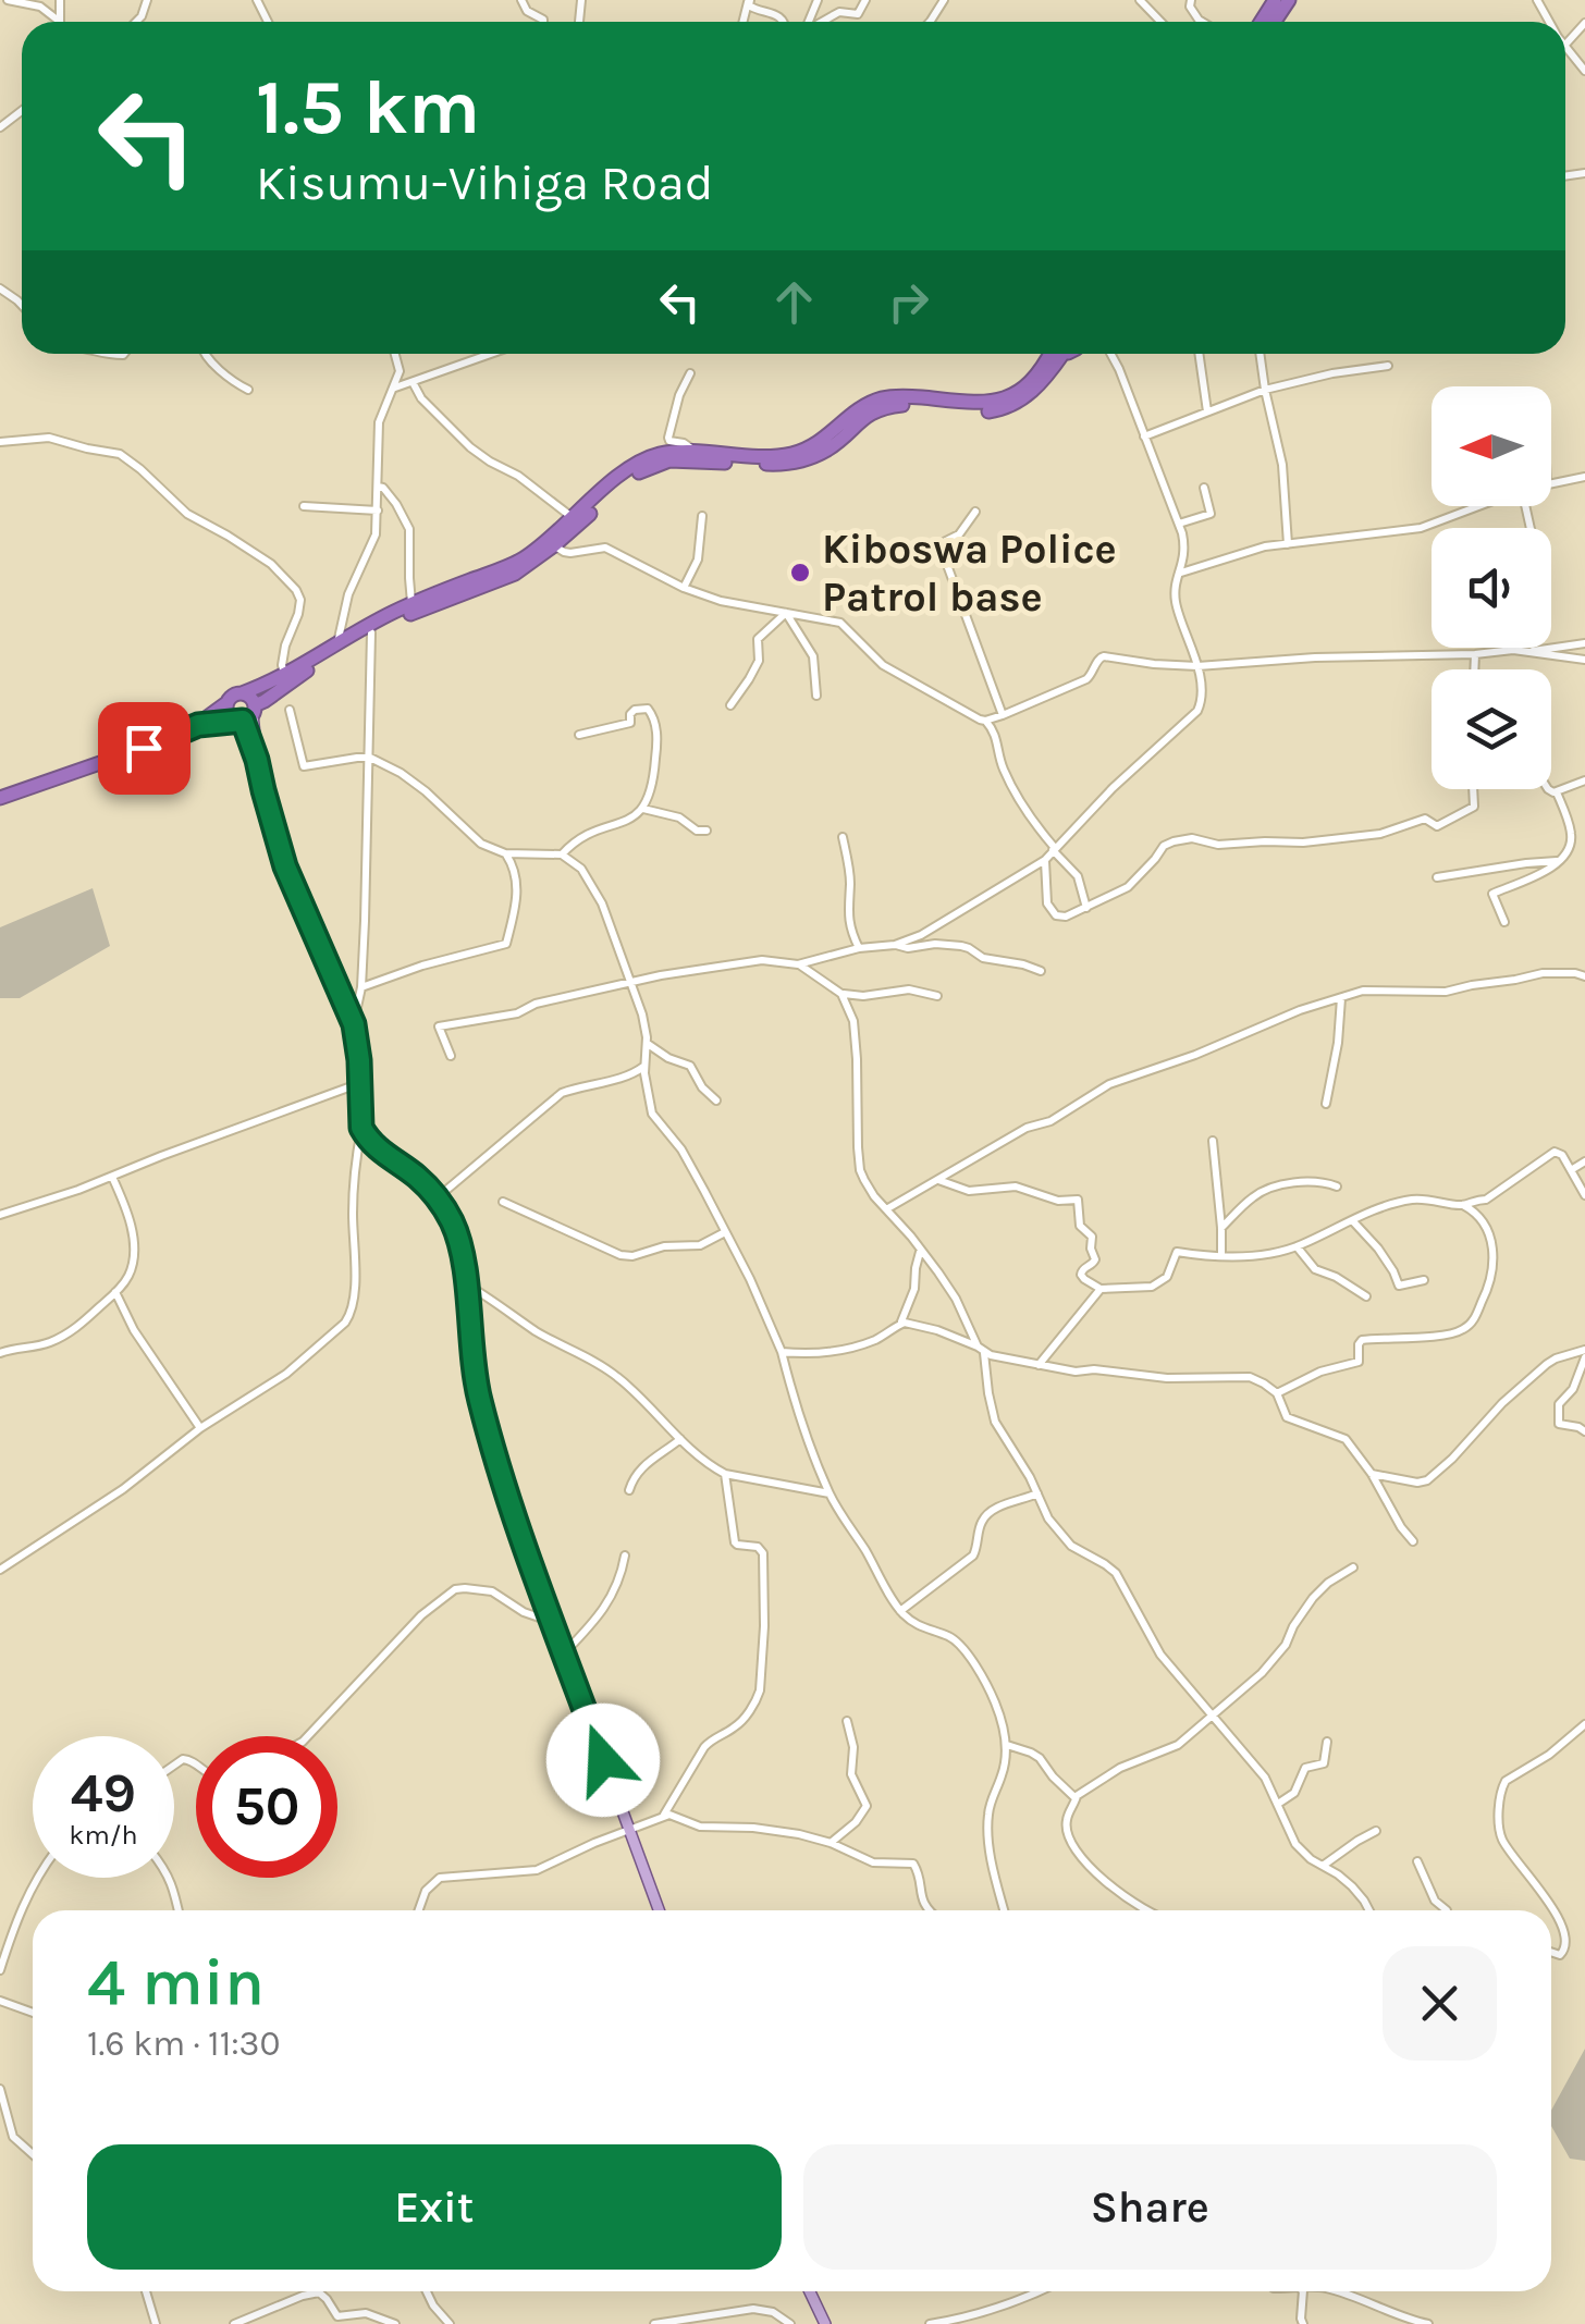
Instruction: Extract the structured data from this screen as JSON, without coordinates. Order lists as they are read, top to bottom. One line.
{"places":["Kiboswa Police Patrol base"],"north":"left","page":{"turn":["1.5 km","Kisumu-Vihiga Road"],"speed":"49 km/h","limit":"50","heading":["4 min","1.6 km · 11:30"],"buttons":["Exit","Share"]}}
